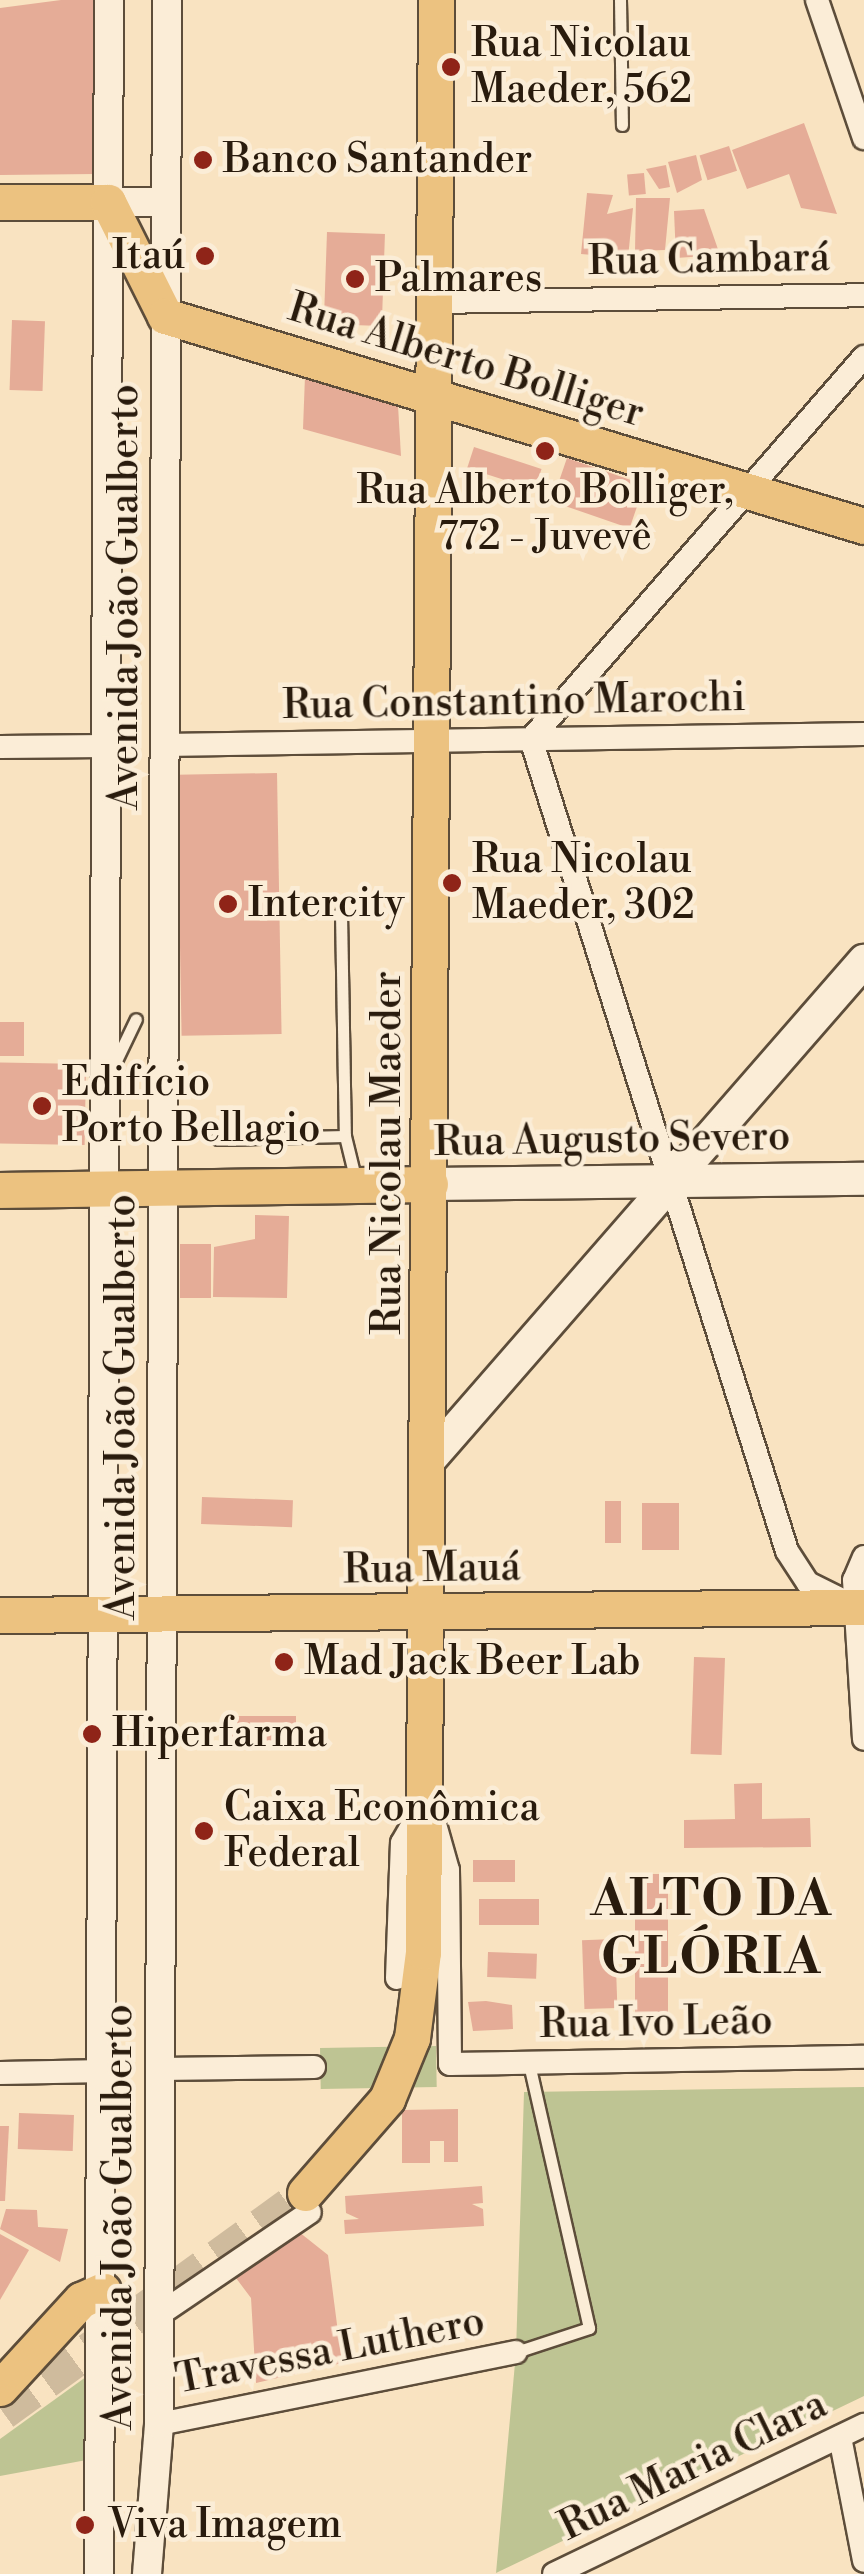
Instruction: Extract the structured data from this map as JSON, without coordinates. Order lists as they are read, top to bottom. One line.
{"streets":{"main road":["Rua Alberto Bolliger","Rua Augusto Severo","Rua Nicolau Maeder","Rua Mauá"],"street":["Rua Cambará","Avenida João Gualberto","Rua Constantino Marochi","Rua Ivo Leão","Travessa Luthero","Rua Maria Clara"]},"crossings":[["Rua Cambará","Rua Nicolau Maeder"],["Rua Alberto Bolliger","Avenida João Gualberto"],["Rua Alberto Bolliger","Rua Nicolau Maeder"],["Avenida João Gualberto","Rua Constantino Marochi"],["Avenida João Gualberto","Rua Augusto Severo"],["Avenida João Gualberto","Rua Mauá"],["Avenida João Gualberto","Travessa Luthero"],["Rua Constantino Marochi","Rua Nicolau Maeder"],["Rua Augusto Severo","Rua Nicolau Maeder"],["Rua Nicolau Maeder","Rua Mauá"],["Rua Nicolau Maeder","Rua Ivo Leão"]],"districts":["ALTO DA GLÓRIA"],"places":["Rua Nicolau Maeder, 562","Banco Santander","Itaú","Palmares","Rua Alberto Bolliger, 772 - Juvevê","Rua Nicolau Maeder, 302","Intercity","Edifício Porto Bellagio","Mad Jack Beer Lab","Hiperfarma","Caixa Econômica Federal","Viva Imagem"]}
